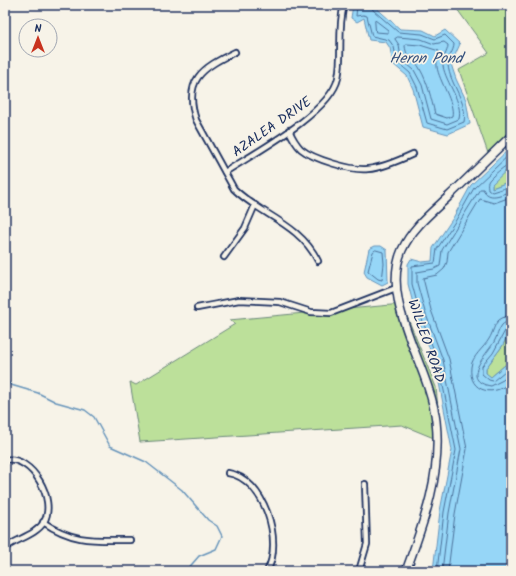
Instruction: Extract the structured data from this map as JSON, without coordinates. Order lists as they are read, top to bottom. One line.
{"streets":{"street":["AZALEA DRIVE","WILLEO ROAD"]},"water":["Heron Pond"],"north":"top"}
